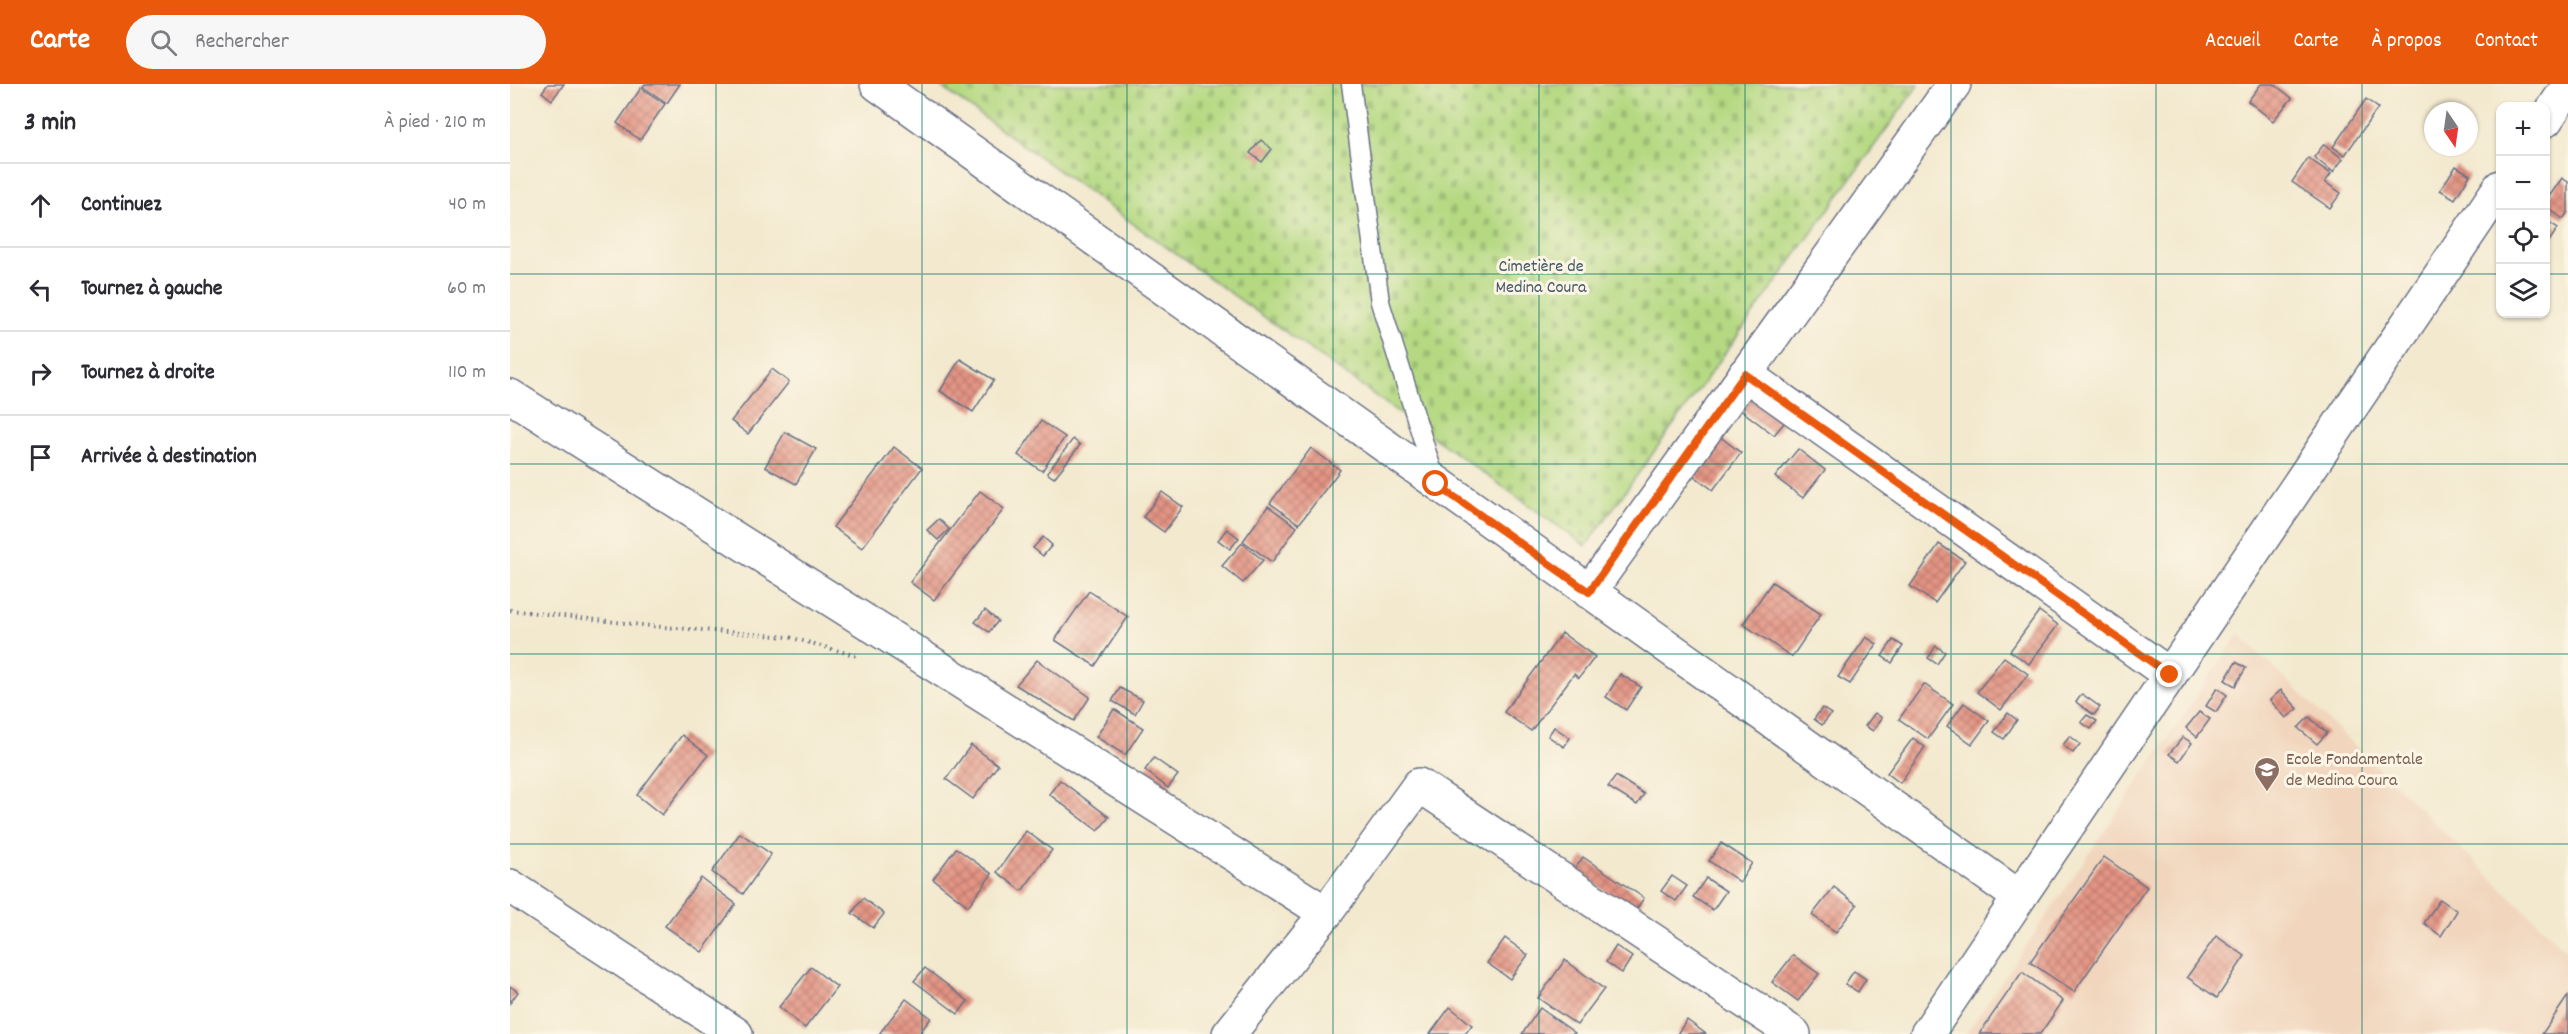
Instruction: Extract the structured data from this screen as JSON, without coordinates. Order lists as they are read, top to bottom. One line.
{"parks":["Cimetière de Medina Coura"],"places":{"school or university":["Ecole Fondamentale de Medina Coura"]},"north":"bottom","page":{"header":"Carte","search":"Rechercher","nav":["Accueil","Carte","À propos","Contact"],"heading":["3 min","À pied · 210 m"],"map_buttons":["+","−"],"list":[["Continuez","40 m"],["Tournez à gauche","60 m"],["Tournez à droite","110 m"],"Arrivée à destination"]}}
